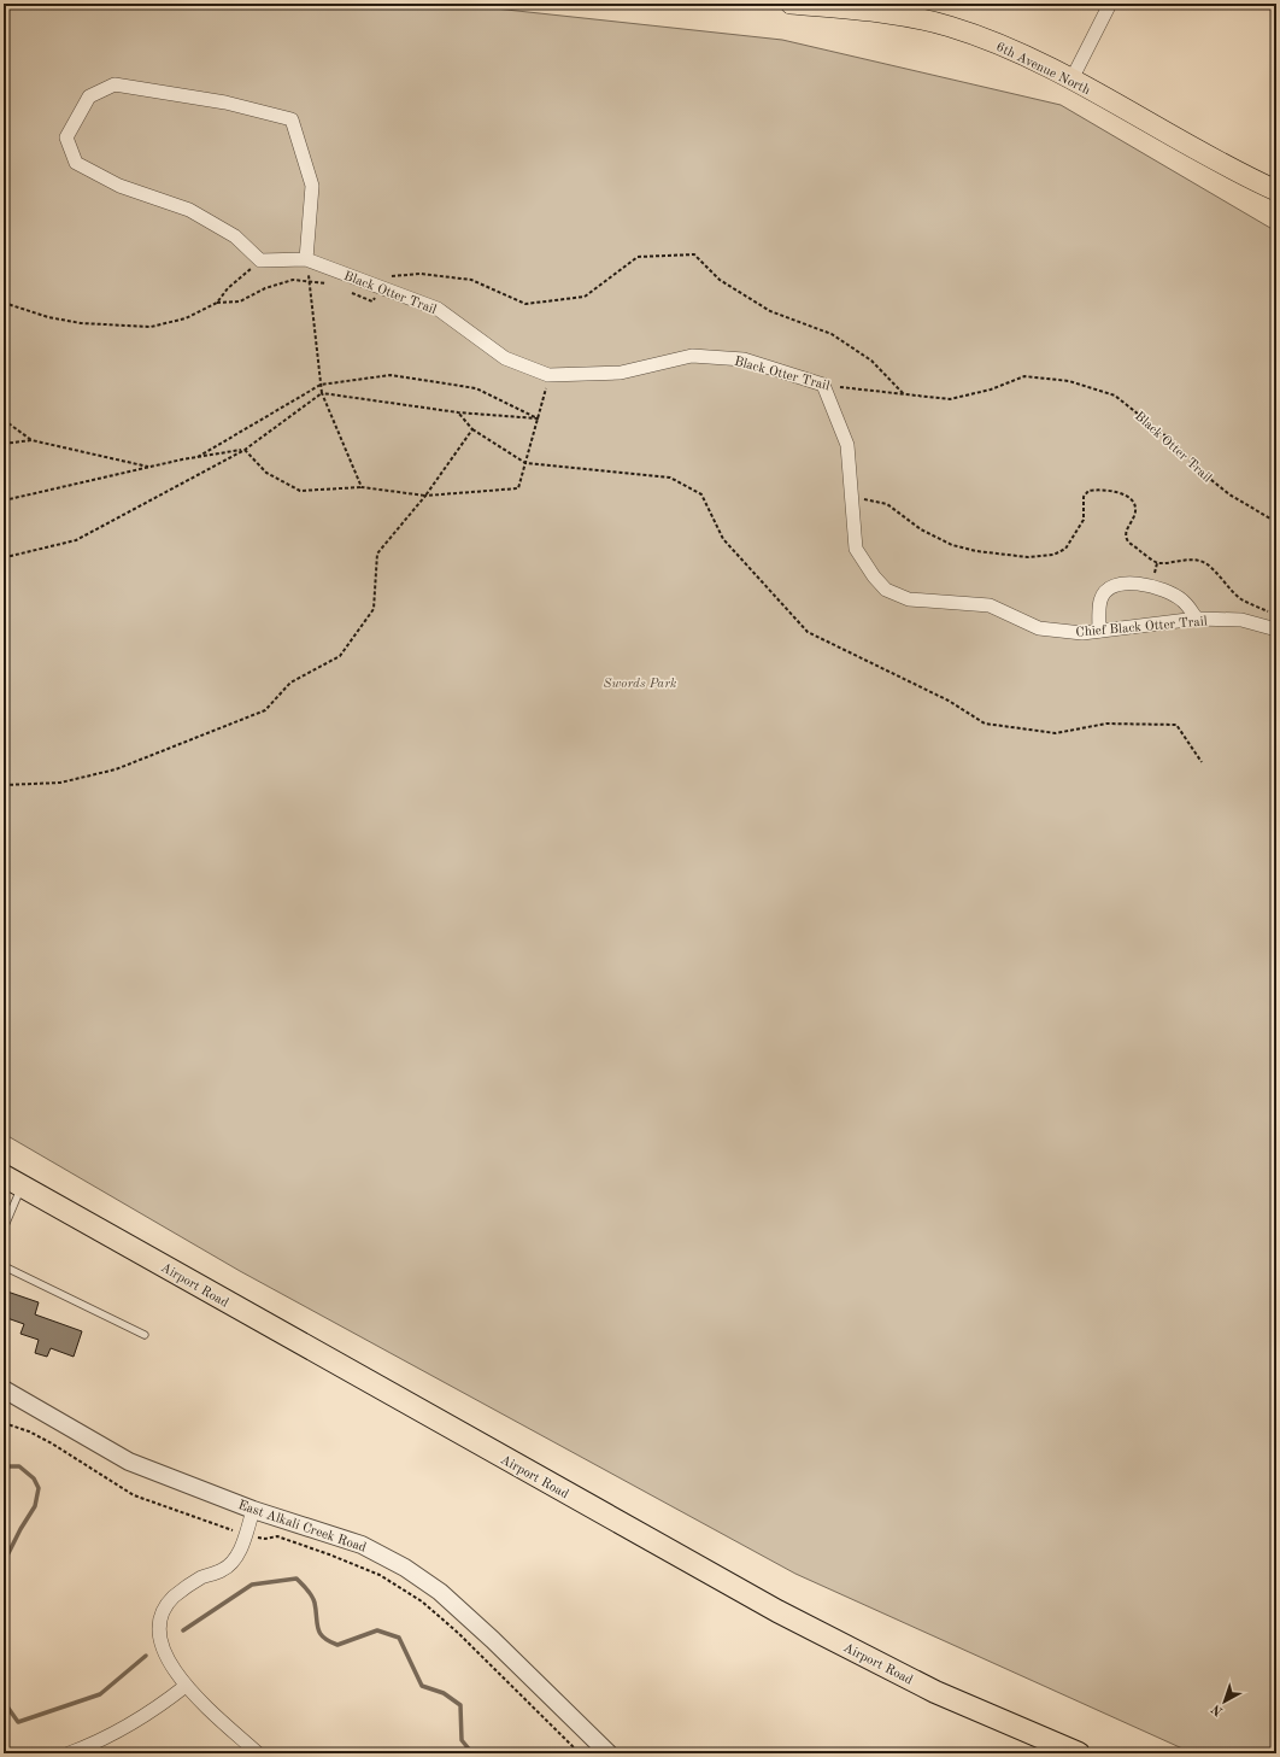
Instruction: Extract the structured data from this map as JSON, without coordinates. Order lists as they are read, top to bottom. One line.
{"streets":{"highway":["Airport Road"],"main road":["6th Avenue North"],"street":["Black Otter Trail","Chief Black Otter Trail","East Alkali Creek Road"]},"crossings":[["Black Otter Trail","Chief Black Otter Trail"]],"parks":["Swords Park"],"north":"bottom left"}
